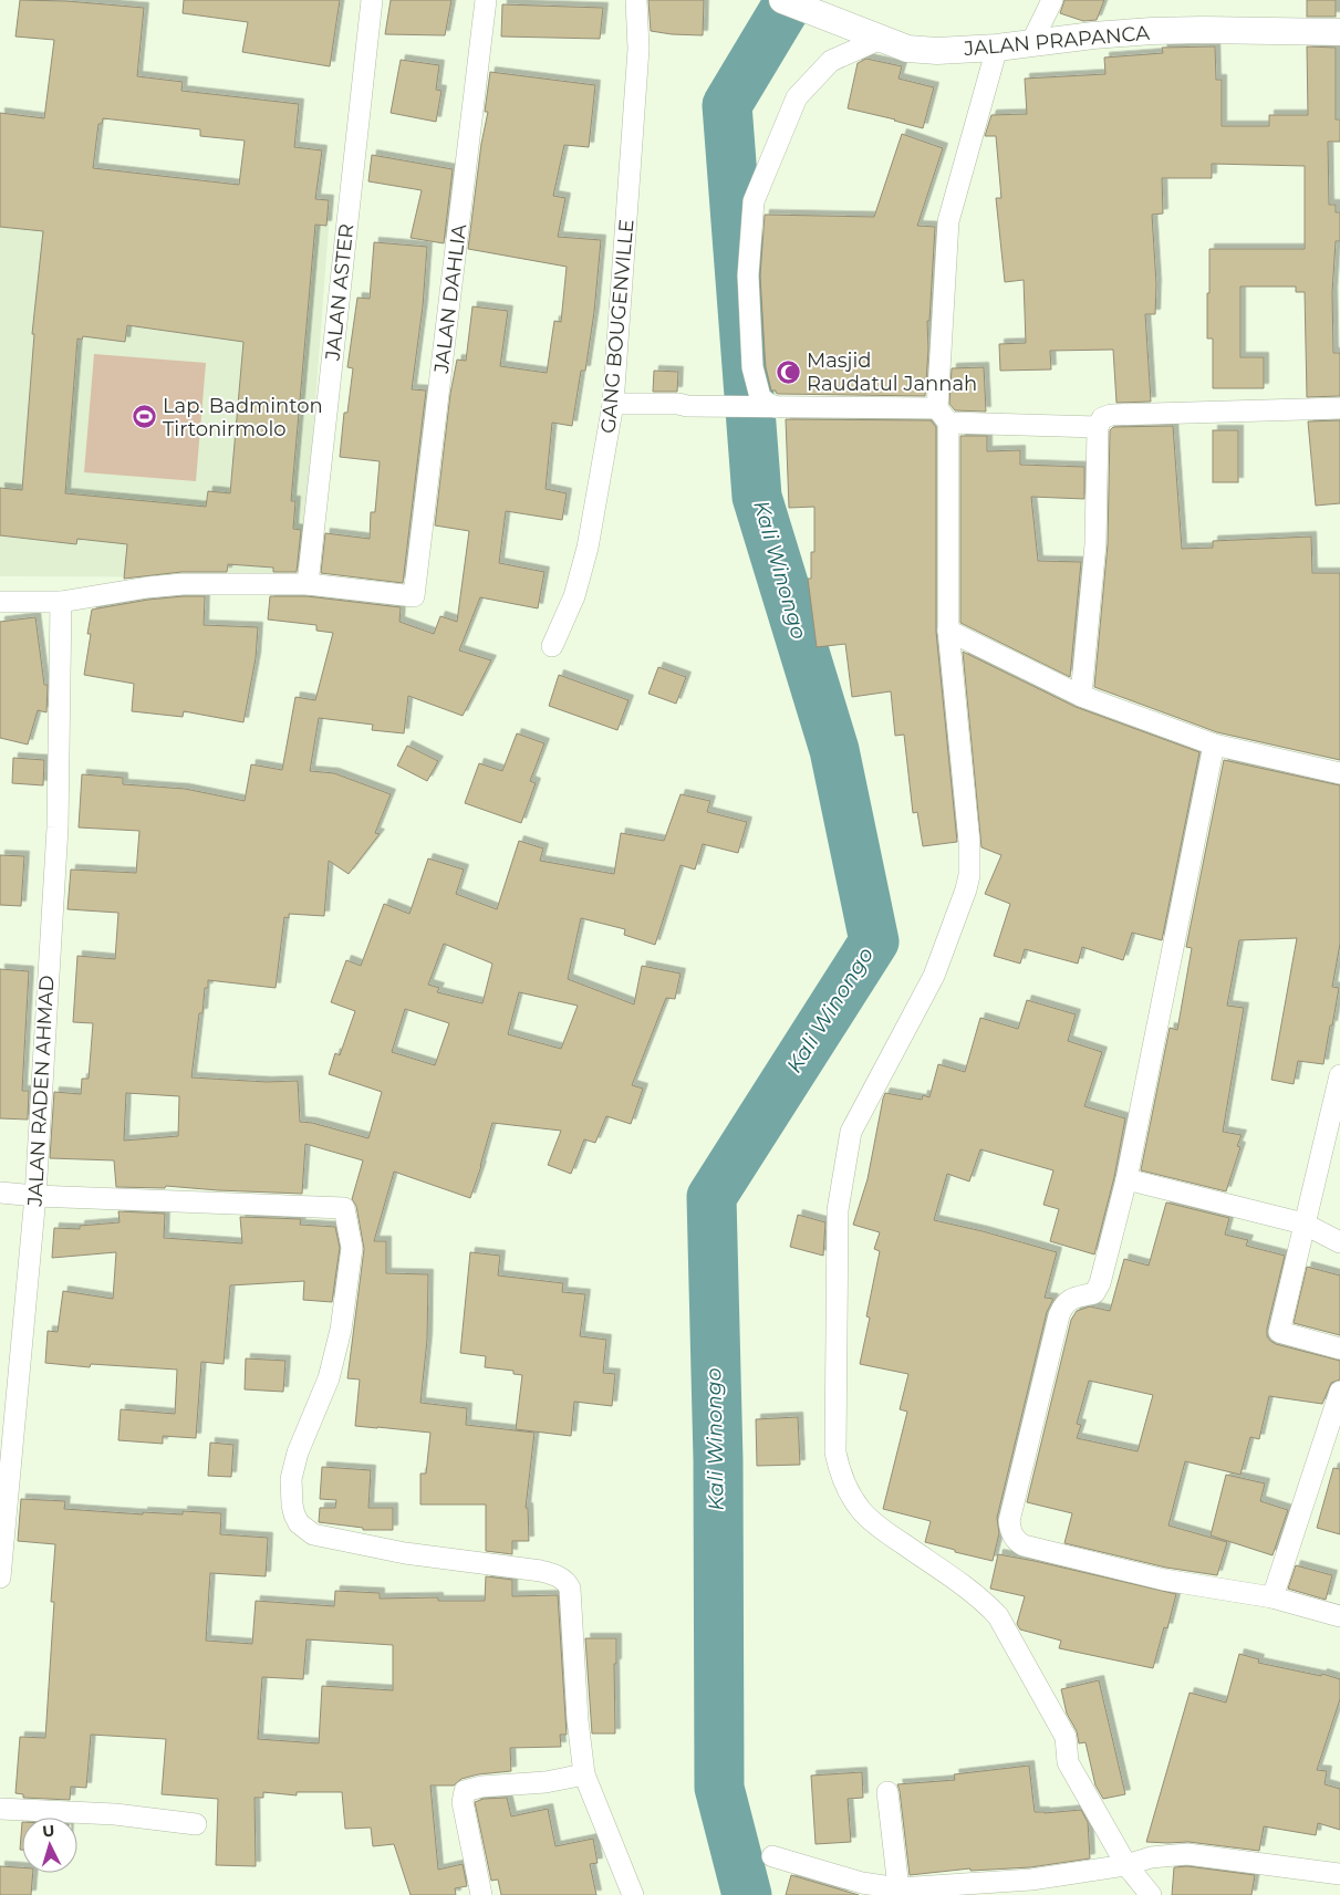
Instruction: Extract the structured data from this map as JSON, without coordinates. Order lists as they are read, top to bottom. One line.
{"streets":{"street":["JALAN PRAPANCA","JALAN ASTER","JALAN DAHLIA","GANG BOUGENVILLE","JALAN RADEN AHMAD"]},"crossings":[["JALAN ASTER","JALAN DAHLIA"]],"water":["Kali Winongo"],"places":{"mosque":["Masjid Raudatul Jannah"],"sports":["Lap. Badminton Tirtonirmolo"]},"north":"top"}
